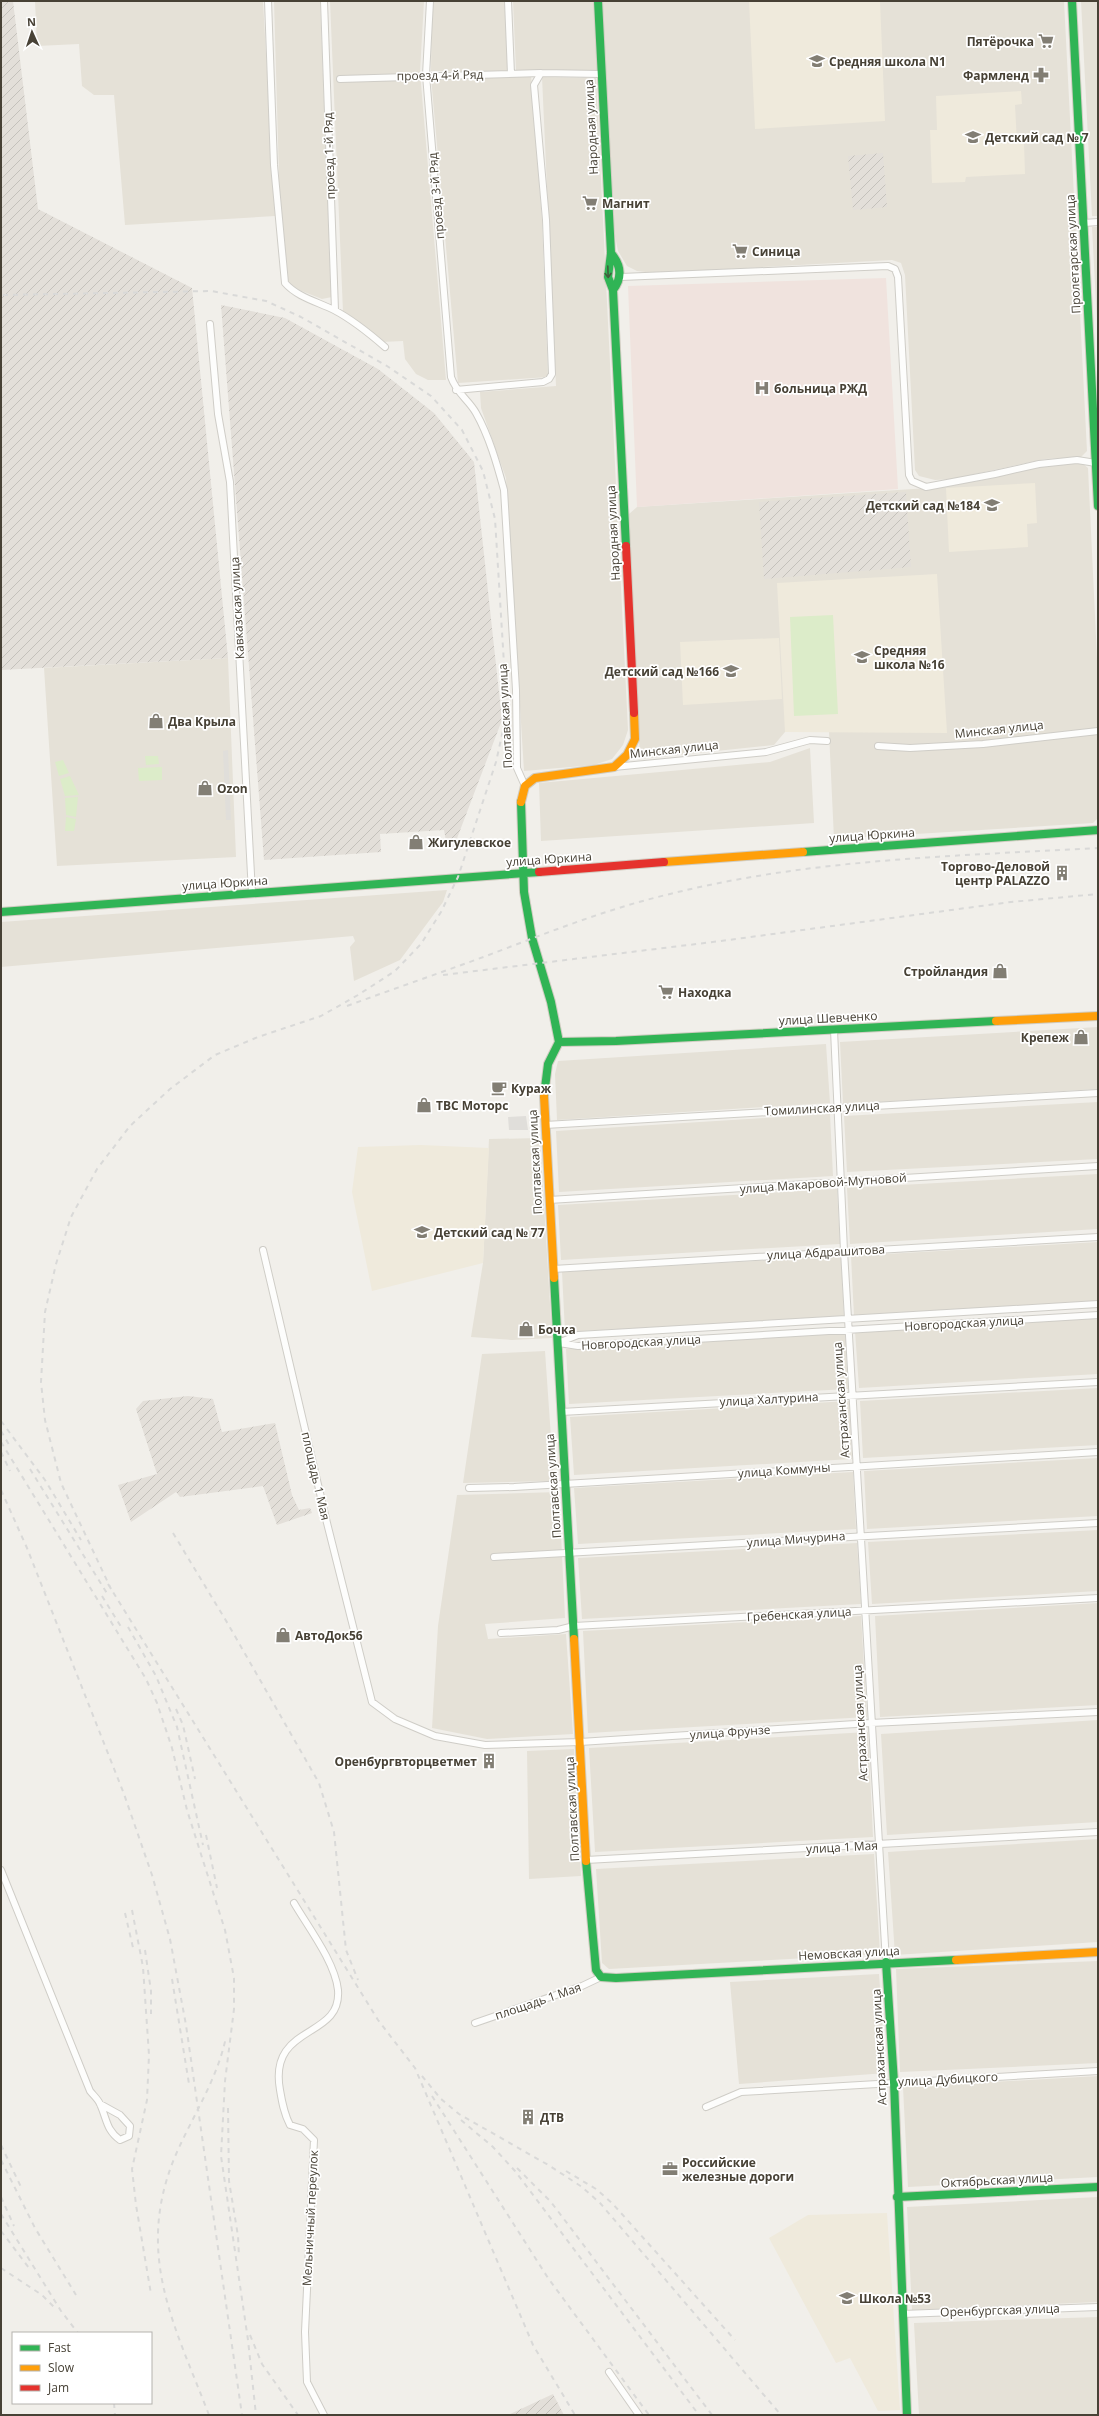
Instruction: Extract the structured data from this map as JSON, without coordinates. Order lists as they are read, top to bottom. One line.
{"streets":{"street":["проезд 4-й Ряд","Народная улица","проезд 1-й Ряд","проезд 3-й Ряд","Пролетарская улица","Кавказская улица","Полтавская улица","Минская улица","улица Юркина","улица Шевченко","Томилинская улица","улица Макаровой-Мутновой","улица Абдрашитова","Новгородская улица","улица Халтурина","Астраханская улица","улица Коммуны","площадь 1 Мая","улица Мичурина","Гребенская улица","улица Фрунзе","улица 1 Мая","Немовская улица","улица Дубицкого","Октябрьская улица","Мельничный переулок","Оренбургская улица"]},"crossings":[["проезд 4-й Ряд","Народная улица"],["проезд 4-й Ряд","проезд 3-й Ряд"],["Народная улица","Минская улица"],["проезд 3-й Ряд","Полтавская улица"],["Кавказская улица","улица Юркина"],["Полтавская улица","Минская улица"],["Полтавская улица","улица Шевченко"],["Полтавская улица","Томилинская улица"],["Полтавская улица","улица Макаровой-Мутновой"],["Полтавская улица","улица Абдрашитова"],["Полтавская улица","Новгородская улица"],["Полтавская улица","улица Халтурина"],["Полтавская улица","улица Коммуны"],["Полтавская улица","площадь 1 Мая"],["Полтавская улица","улица Мичурина"],["Полтавская улица","Гребенская улица"],["Полтавская улица","улица Фрунзе"],["Полтавская улица","улица 1 Мая"],["Полтавская улица","Немовская улица"],["улица Шевченко","Астраханская улица"],["Томилинская улица","Астраханская улица"],["улица Макаровой-Мутновой","Астраханская улица"],["улица Абдрашитова","Астраханская улица"],["Новгородская улица","Астраханская улица"],["улица Халтурина","Астраханская улица"],["Астраханская улица","улица Коммуны"],["Астраханская улица","улица Мичурина"],["Астраханская улица","Гребенская улица"],["Астраханская улица","улица Фрунзе"],["Астраханская улица","улица 1 Мая"],["Астраханская улица","Немовская улица"],["Астраханская улица","улица Дубицкого"],["Астраханская улица","Октябрьская улица"],["Астраханская улица","Оренбургская улица"],["площадь 1 Мая","улица Фрунзе"],["площадь 1 Мая","Немовская улица"]],"places":{"supermarket":["Пятёрочка","Магнит","Синица","Находка"],"school or university":["Средняя школа N1","Детский сад № 7","Детский сад №184","Средняя школа №16","Детский сад №166","Детский сад № 77","Школа №53"],"pharmacy":["Фармленд"],"hospital":["больница РЖД"],"shop":["Два Крыла","Ozon","Жигулевское","Стройландия","Крепеж","ТВС Моторс","Бочка","АвтоДок56"],"building":["Торгово-Деловой центр PALAZZO","Оренбургвторцветмет","ДТВ"],"cafe":["Кураж"],"office":["Российские железные дороги"]},"legend":["Fast","Slow","Jam"],"north":"top"}
